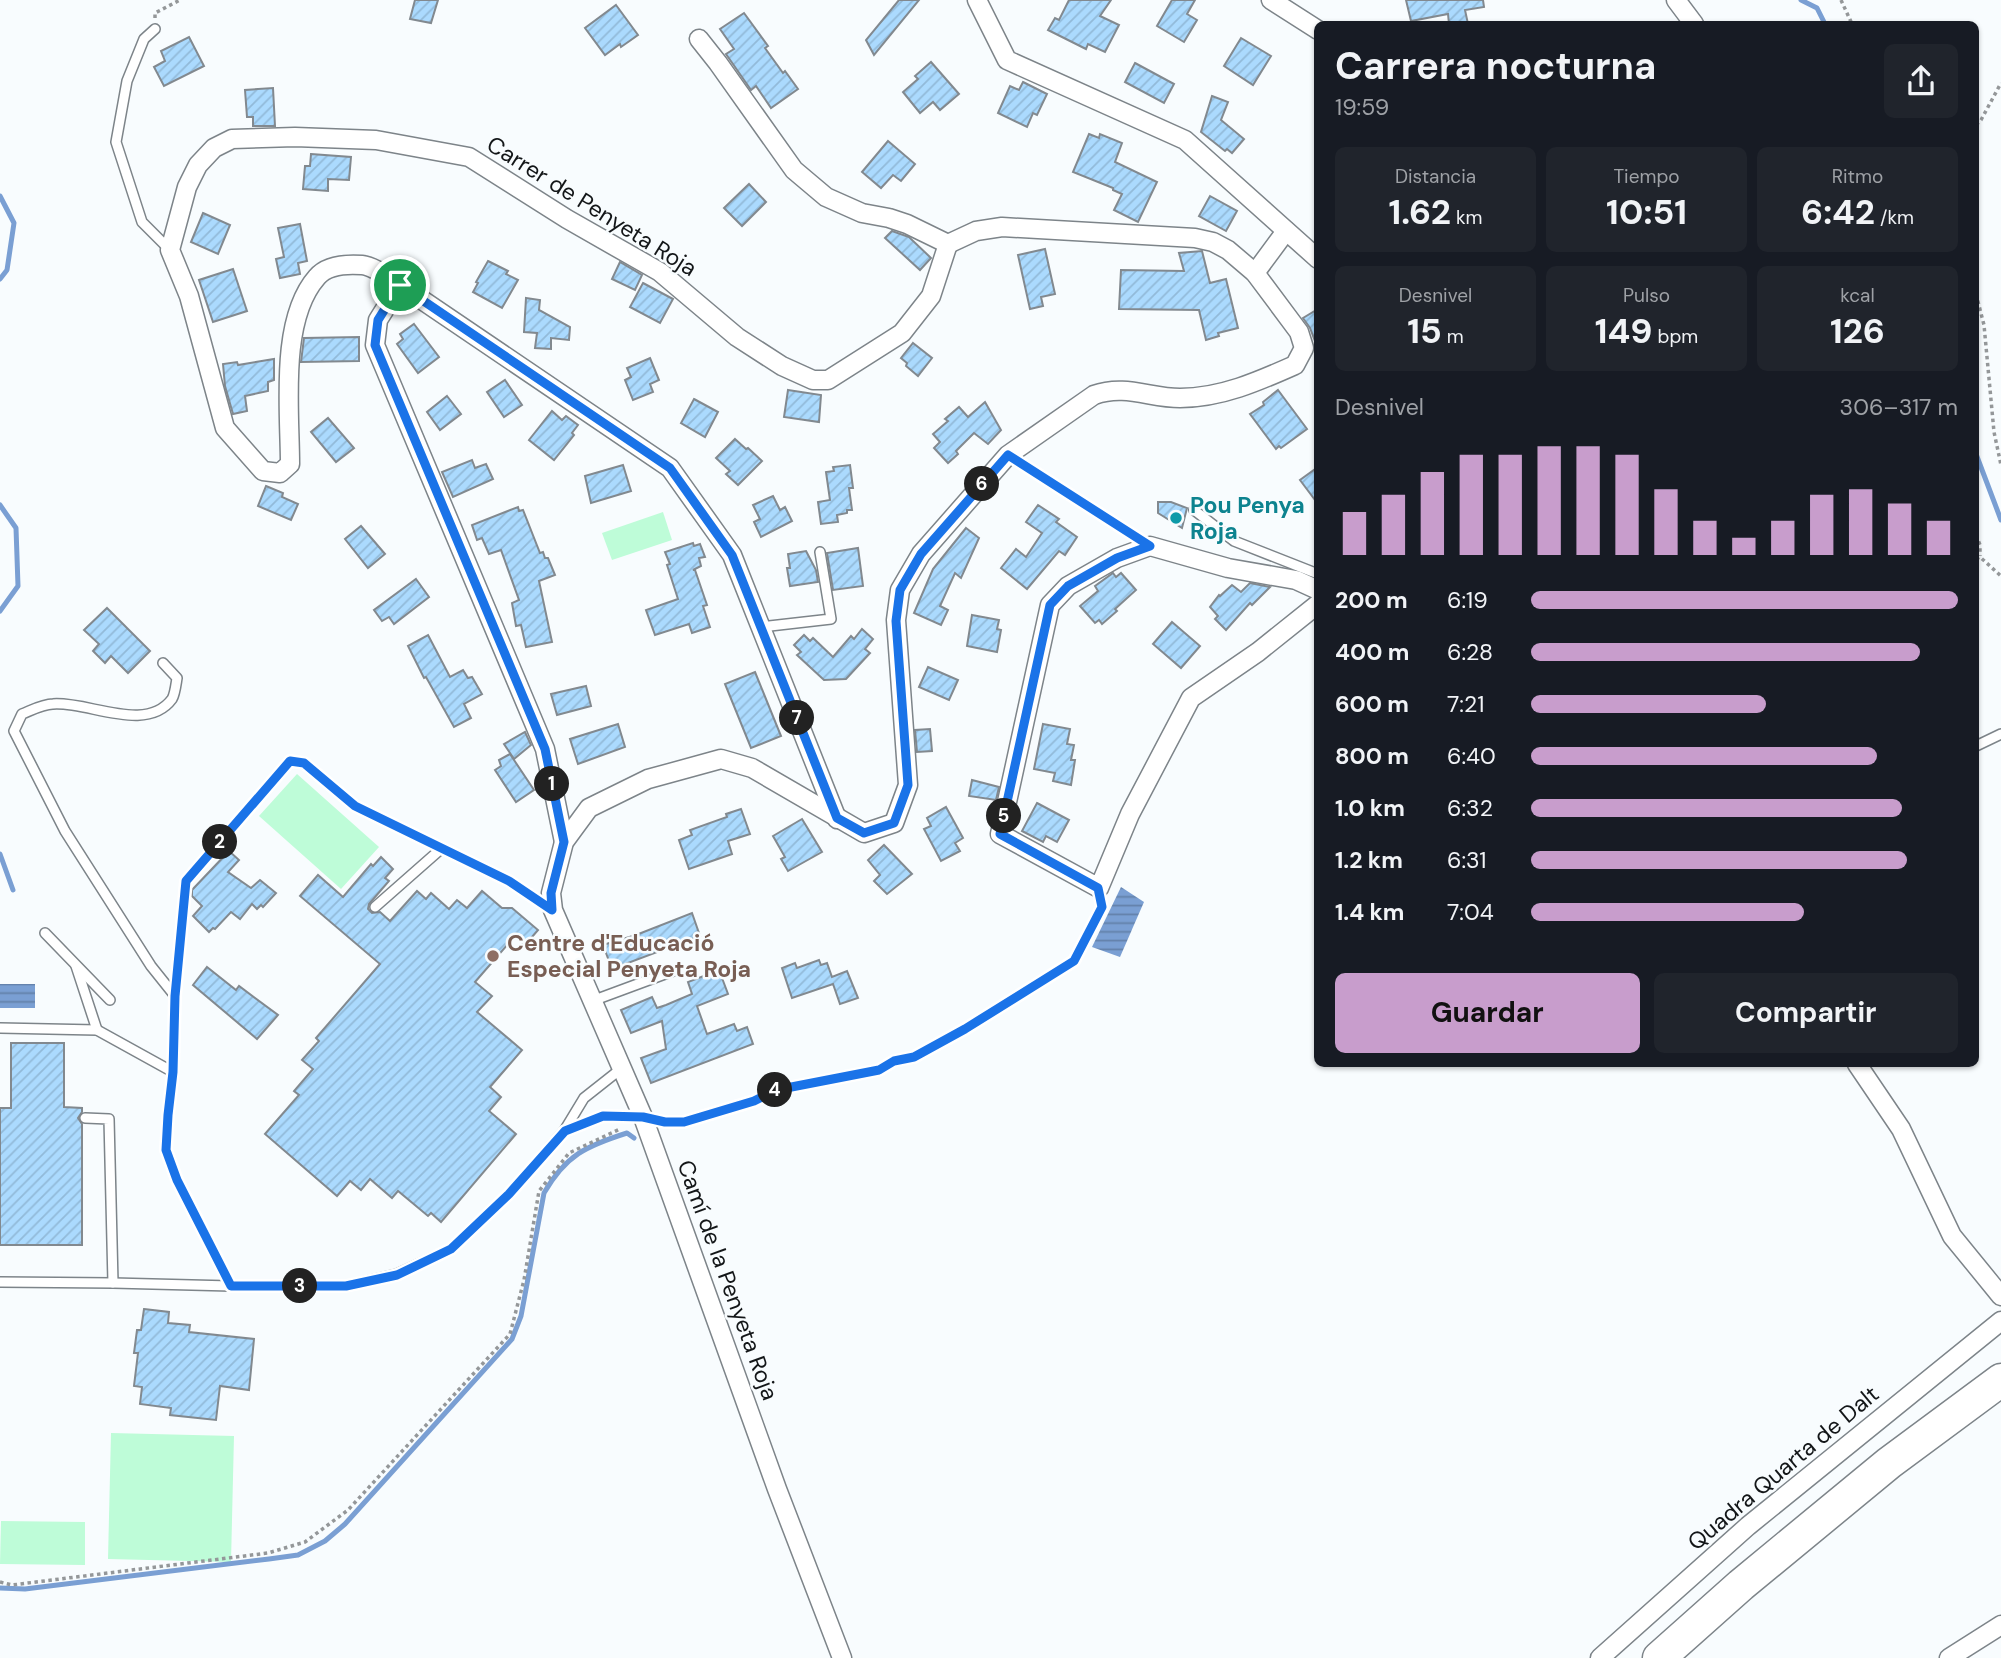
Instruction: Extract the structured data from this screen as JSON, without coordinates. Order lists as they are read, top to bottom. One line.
{"streets":{"street":["Carrer de Penyeta Roja","Camí de la Penyeta Roja","Quadra Quarta de Dalt"]},"places":["Pou Penya Roja","Centre d'Educació Especial Penyeta Roja"],"page":{"heading":["Carrera nocturna","19:59"],"stats":[["Distancia","1.62 km"],["Tiempo","10:51"],["Ritmo","6:42 /km"],["Desnivel","15 m"],["Pulso","149 bpm"],["kcal","126"]],"chart":["Desnivel","306–317 m"],"pins":["6","7","1","5","2","4","3"],"list":[{"name":"200 m","note":"6:19"},{"name":"400 m","note":"6:28"},{"name":"600 m","note":"7:21"},{"name":"800 m","note":"6:40"},{"name":"1.0 km","note":"6:32"},{"name":"1.2 km","note":"6:31"},{"name":"1.4 km","note":"7:04"}],"buttons":["Guardar","Compartir"]}}
